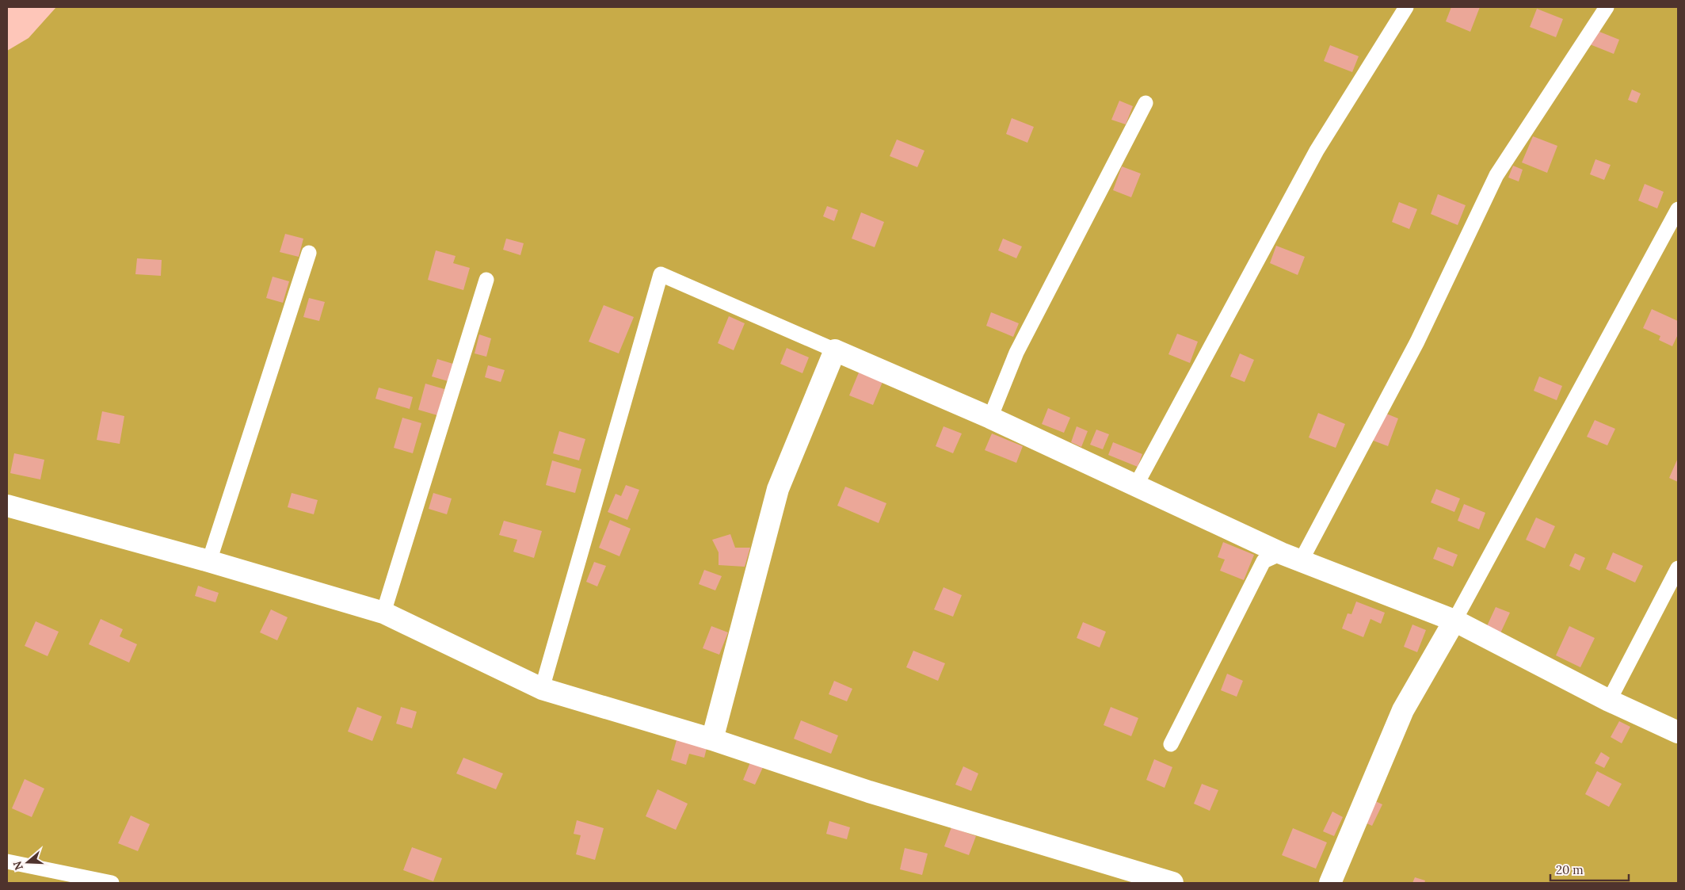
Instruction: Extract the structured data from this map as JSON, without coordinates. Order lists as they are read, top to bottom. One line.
{"scale_bar":"20 m","north":"left"}
